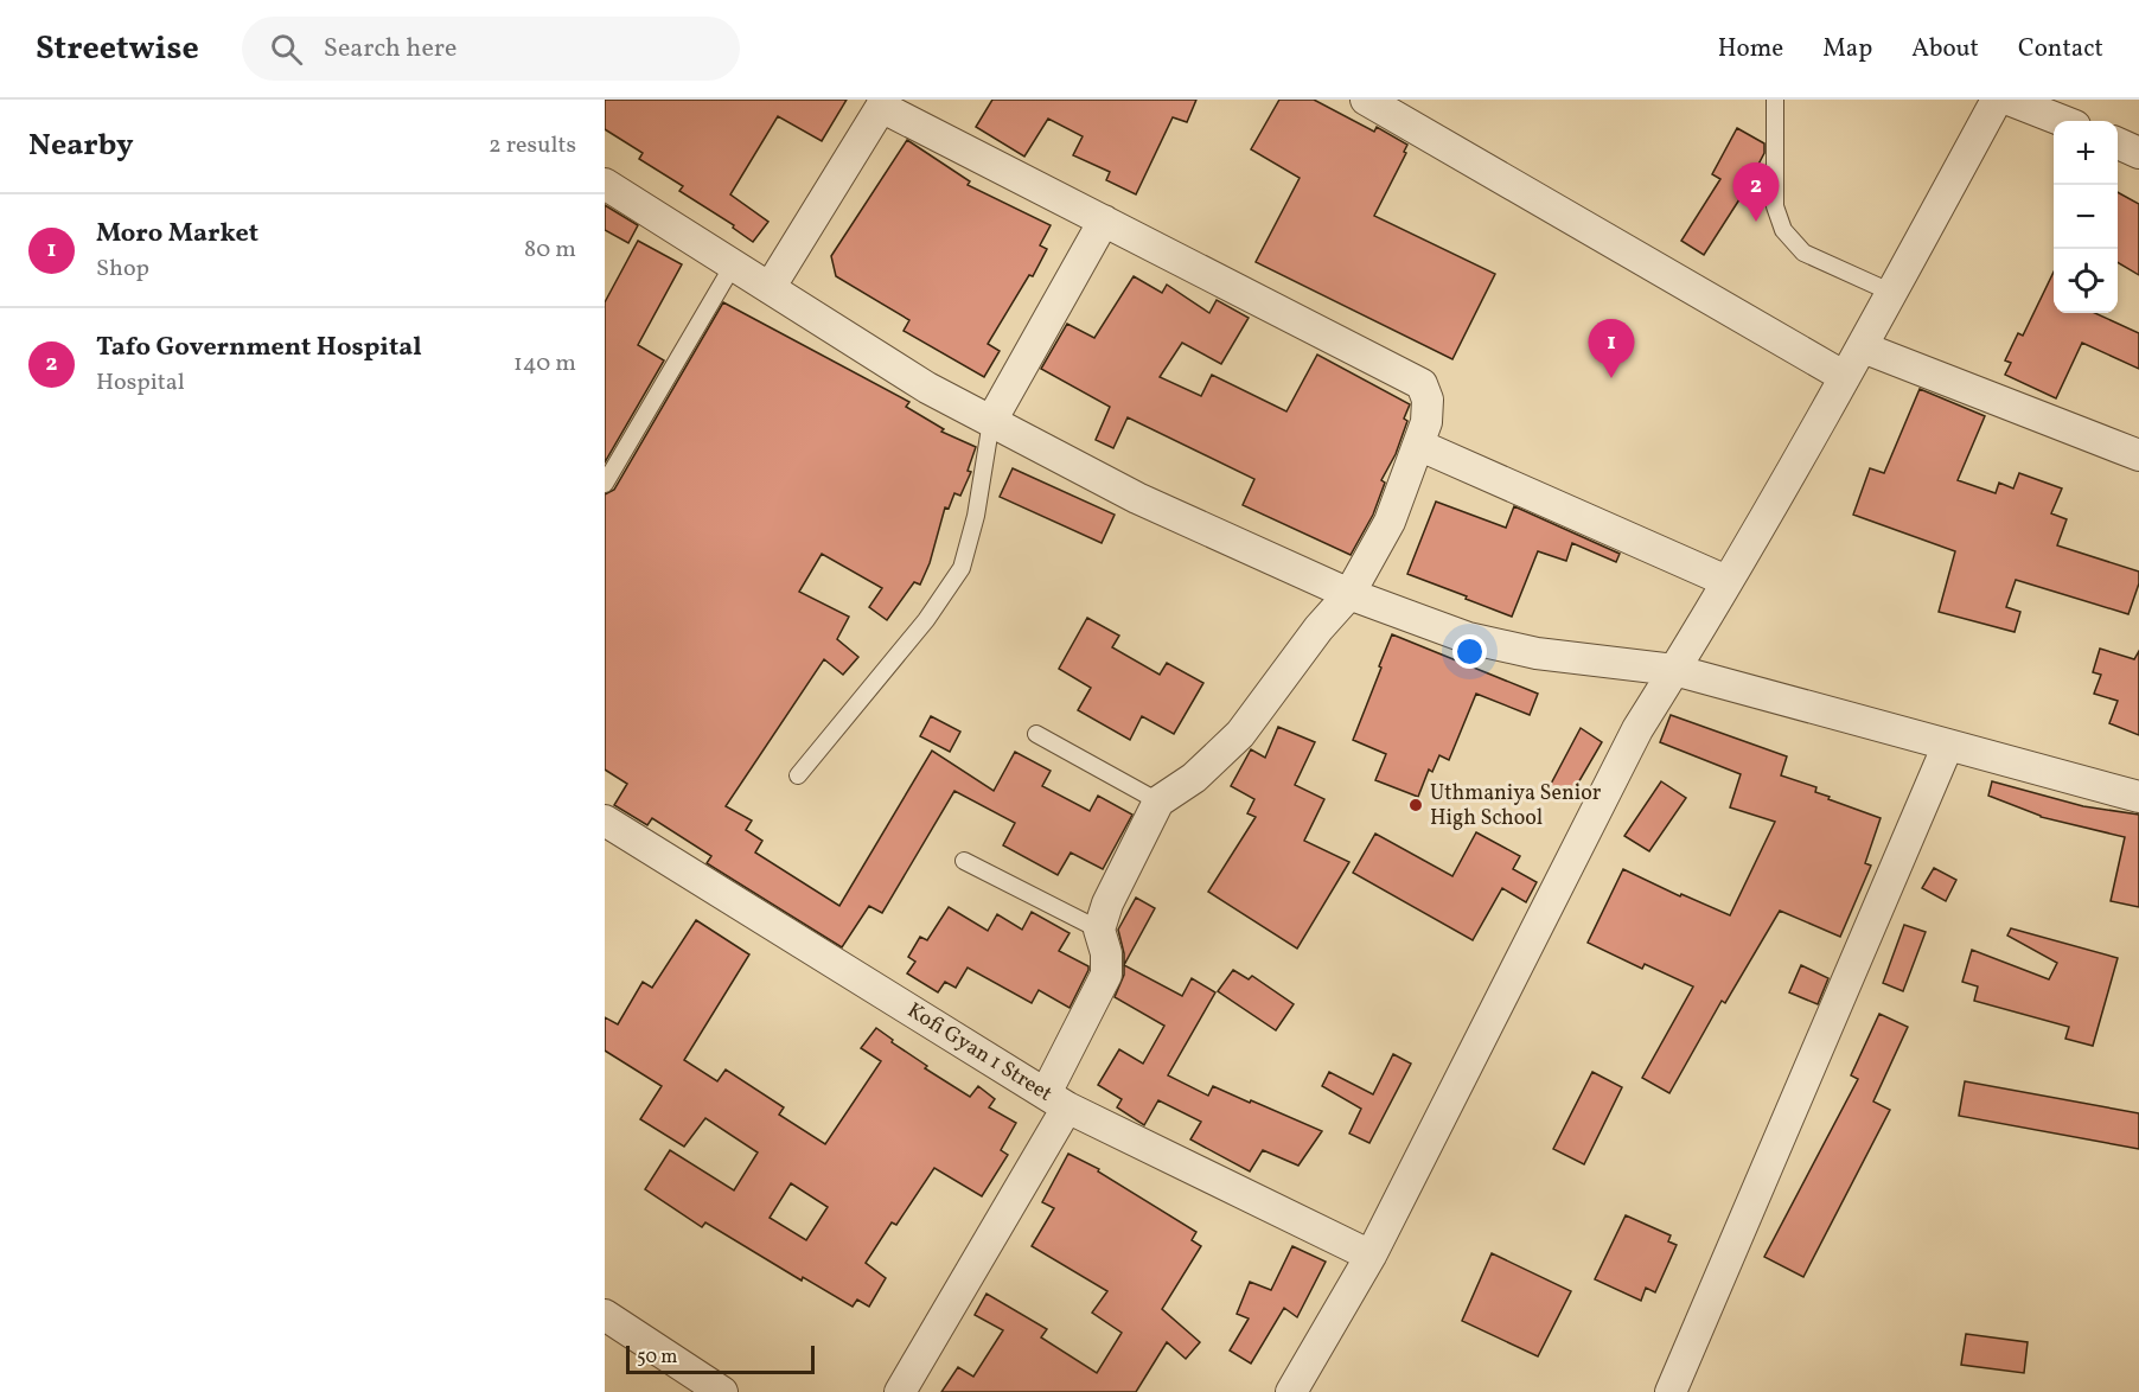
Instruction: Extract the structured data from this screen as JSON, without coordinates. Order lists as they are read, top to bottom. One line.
{"streets":{"street":["Kofi Gyan 1 Street"]},"places":["Uthmaniya Senior High School"],"scale_bar":"50 m","page":{"header":"Streetwise","search":"Search here","nav":["Home","Map","About","Contact"],"heading":["Nearby","2 results"],"map_buttons":["+","−"],"pins":["2","1"],"list":[{"mark":"1","name":"Moro Market","note":"Shop","value":"80 m"},{"mark":"2","name":"Tafo Government Hospital","note":"Hospital","value":"140 m"}],"scale":"50 m"}}
